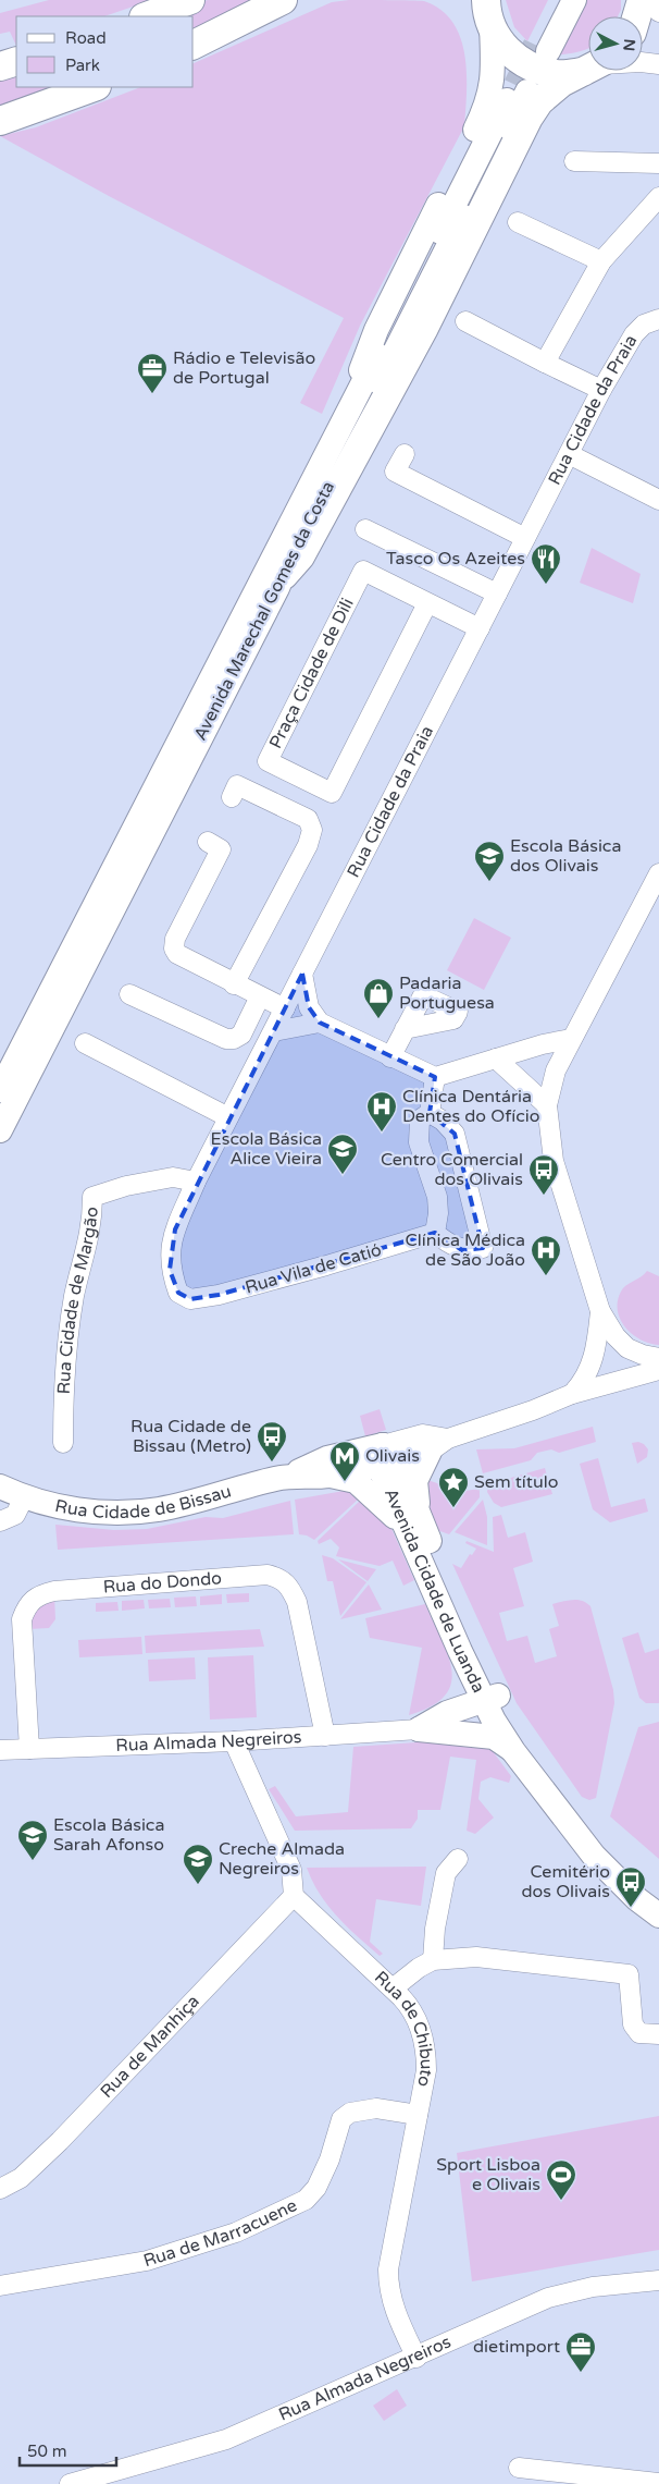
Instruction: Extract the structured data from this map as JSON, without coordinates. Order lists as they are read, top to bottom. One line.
{"streets":{"main road":["Avenida Marechal Gomes da Costa","Rua Cidade de Bissau","Avenida Cidade de Luanda"],"street":["Rua Cidade da Praia","Praça Cidade de Dili","Rua Vila de Catió","Rua Cidade de Margão","Rua do Dondo","Rua Almada Negreiros","Rua de Chibuto","Rua de Manhiça","Rua de Marracuene"]},"crossings":[["Rua Cidade da Praia","Praça Cidade de Dili"],["Rua Cidade da Praia","Rua Vila de Catió"],["Rua Cidade da Praia","Rua Cidade de Margão"],["Rua Cidade de Bissau","Avenida Cidade de Luanda"],["Rua do Dondo","Rua Almada Negreiros"],["Rua Almada Negreiros","Rua de Chibuto"],["Rua de Chibuto","Rua de Manhiça"],["Rua de Chibuto","Rua de Marracuene"]],"places":{"office":["Rádio e Televisão de Portugal","dietimport"],"restaurant":["Tasco Os Azeites"],"school or university":["Escola Básica dos Olivais","Escola Básica Alice Vieira","Escola Básica Sarah Afonso","Creche Almada Negreiros"],"shop":["Padaria Portuguesa"],"hospital":["Clínica Dentária Dentes do Ofício","Clínica Médica de São João"],"bus stop":["Centro Comercial dos Olivais","Rua Cidade de Bissau (Metro)","Cemitério dos Olivais"],"metro station":["Olivais"],"place":["Sem título"],"sports":["Sport Lisboa e Olivais"]},"legend":["Road","Park"],"scale_bar":"50 m","north":"right"}
